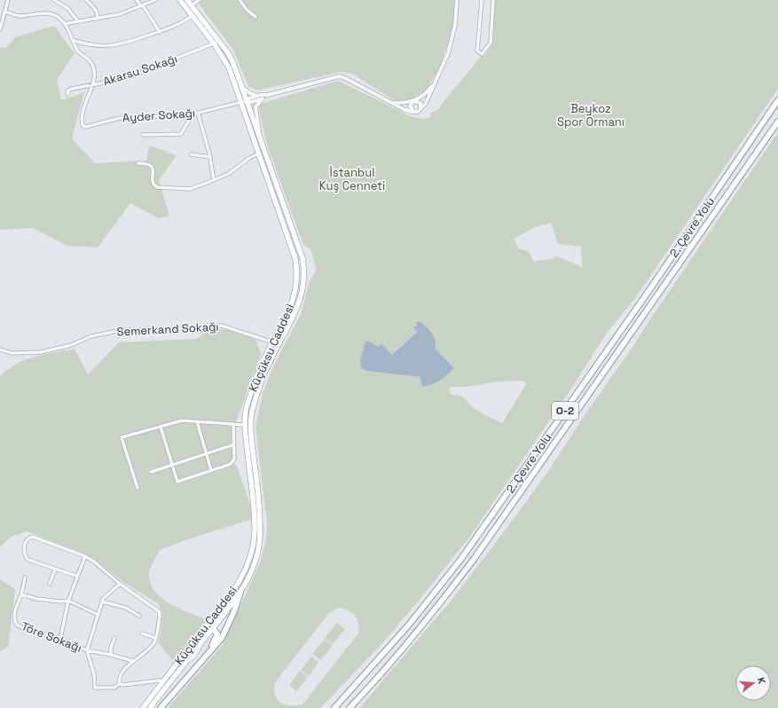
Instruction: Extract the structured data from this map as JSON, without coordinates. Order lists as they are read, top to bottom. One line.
{"streets":{"highway":["2. Çevre Yolu","O-2"],"main road":["Küçüksu Caddesi"],"street":["Akarsu Sokağı","Ayder Sokağı","Semerkand Sokağı","Töre Sokağı"]},"crossings":[["Akarsu Sokağı","Ayder Sokağı"],["Akarsu Sokağı","Küçüksu Caddesi"],["Ayder Sokağı","Küçüksu Caddesi"],["Semerkand Sokağı","Küçüksu Caddesi"]],"parks":["Beykoz Spor Ormanı","İstanbul Kuş Cenneti"],"north":"right"}
